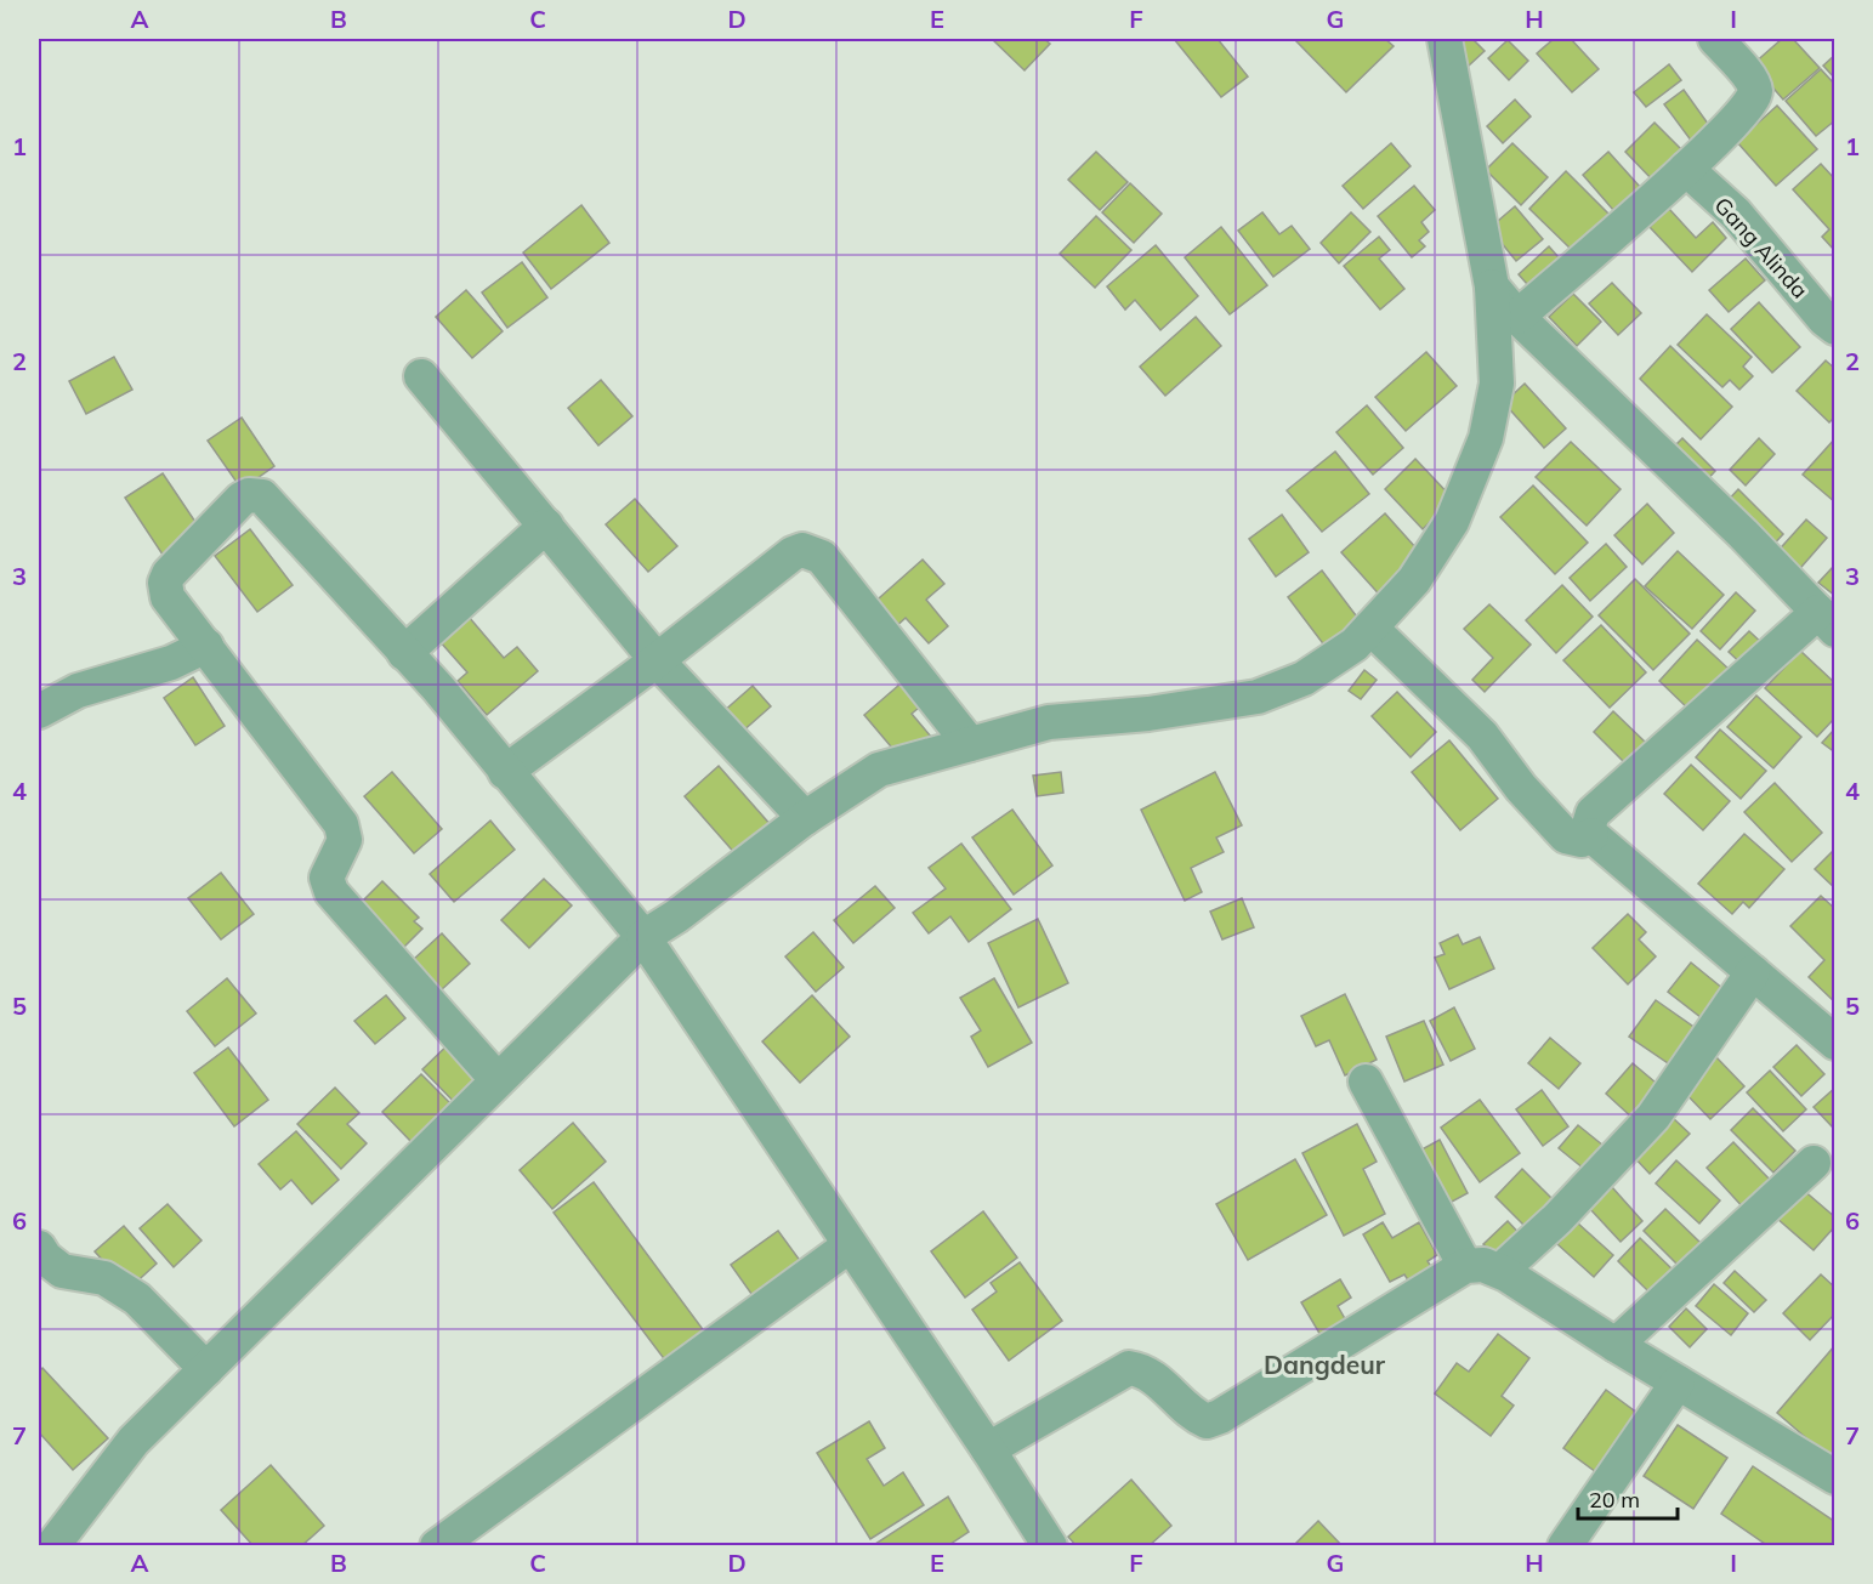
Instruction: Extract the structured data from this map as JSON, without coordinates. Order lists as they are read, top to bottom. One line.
{"streets":{"street":["Gang Alinda"]},"districts":["Dangdeur"],"scale_bar":"20 m","grid":{"columns":["A","B","C","D","E","F","G","H","I"],"rows":["1","2","3","4","5","6","7"]}}
